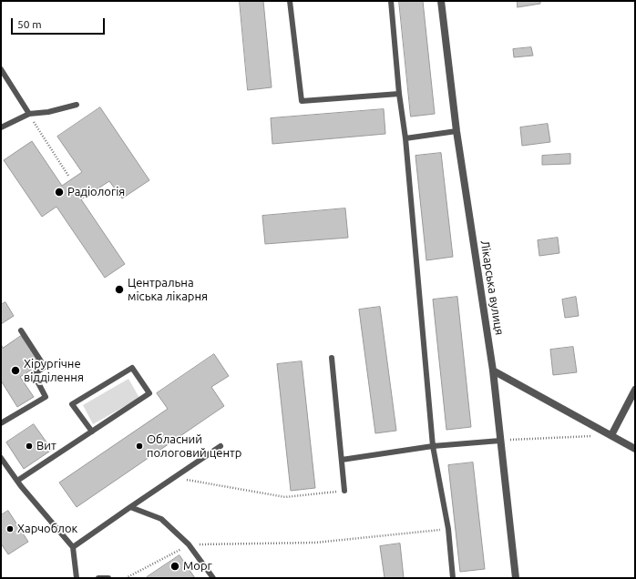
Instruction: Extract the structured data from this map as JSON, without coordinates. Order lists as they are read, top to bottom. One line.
{"streets":{"street":["Лікарська вулиця"]},"places":["Радіологія","Центральна міська лікарня","Хірургічне відділення","Вит","Обласний пологовий центр","Харчоблок","Морг"],"scale_bar":"50 m"}
